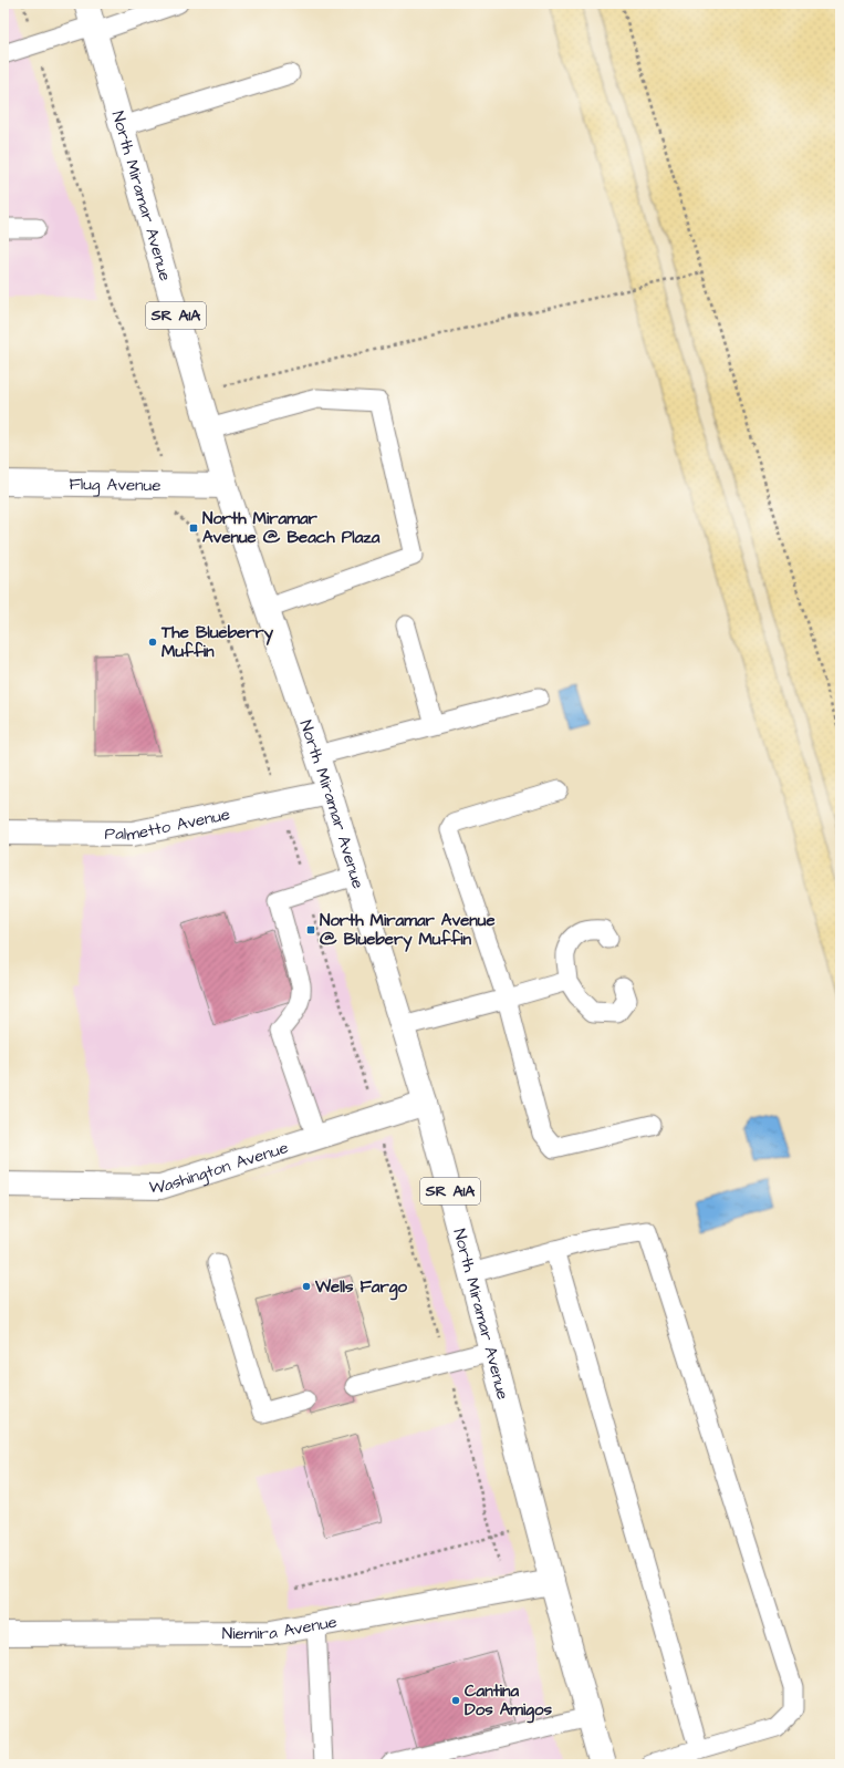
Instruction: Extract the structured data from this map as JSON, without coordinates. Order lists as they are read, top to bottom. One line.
{"streets":{"main road":["North Miramar Avenue","SR A1A","Flug Avenue","Palmetto Avenue","Washington Avenue","Niemira Avenue"]},"crossings":[["North Miramar Avenue","Flug Avenue"],["North Miramar Avenue","Palmetto Avenue"],["North Miramar Avenue","Washington Avenue"],["North Miramar Avenue","Niemira Avenue"]],"places":{"transit":["North Miramar Avenue @ Beach Plaza","North Miramar Avenue @ Bluebery Muffin"],"other":["The Blueberry Muffin","Wells Fargo","Cantina Dos Amigos"]}}
